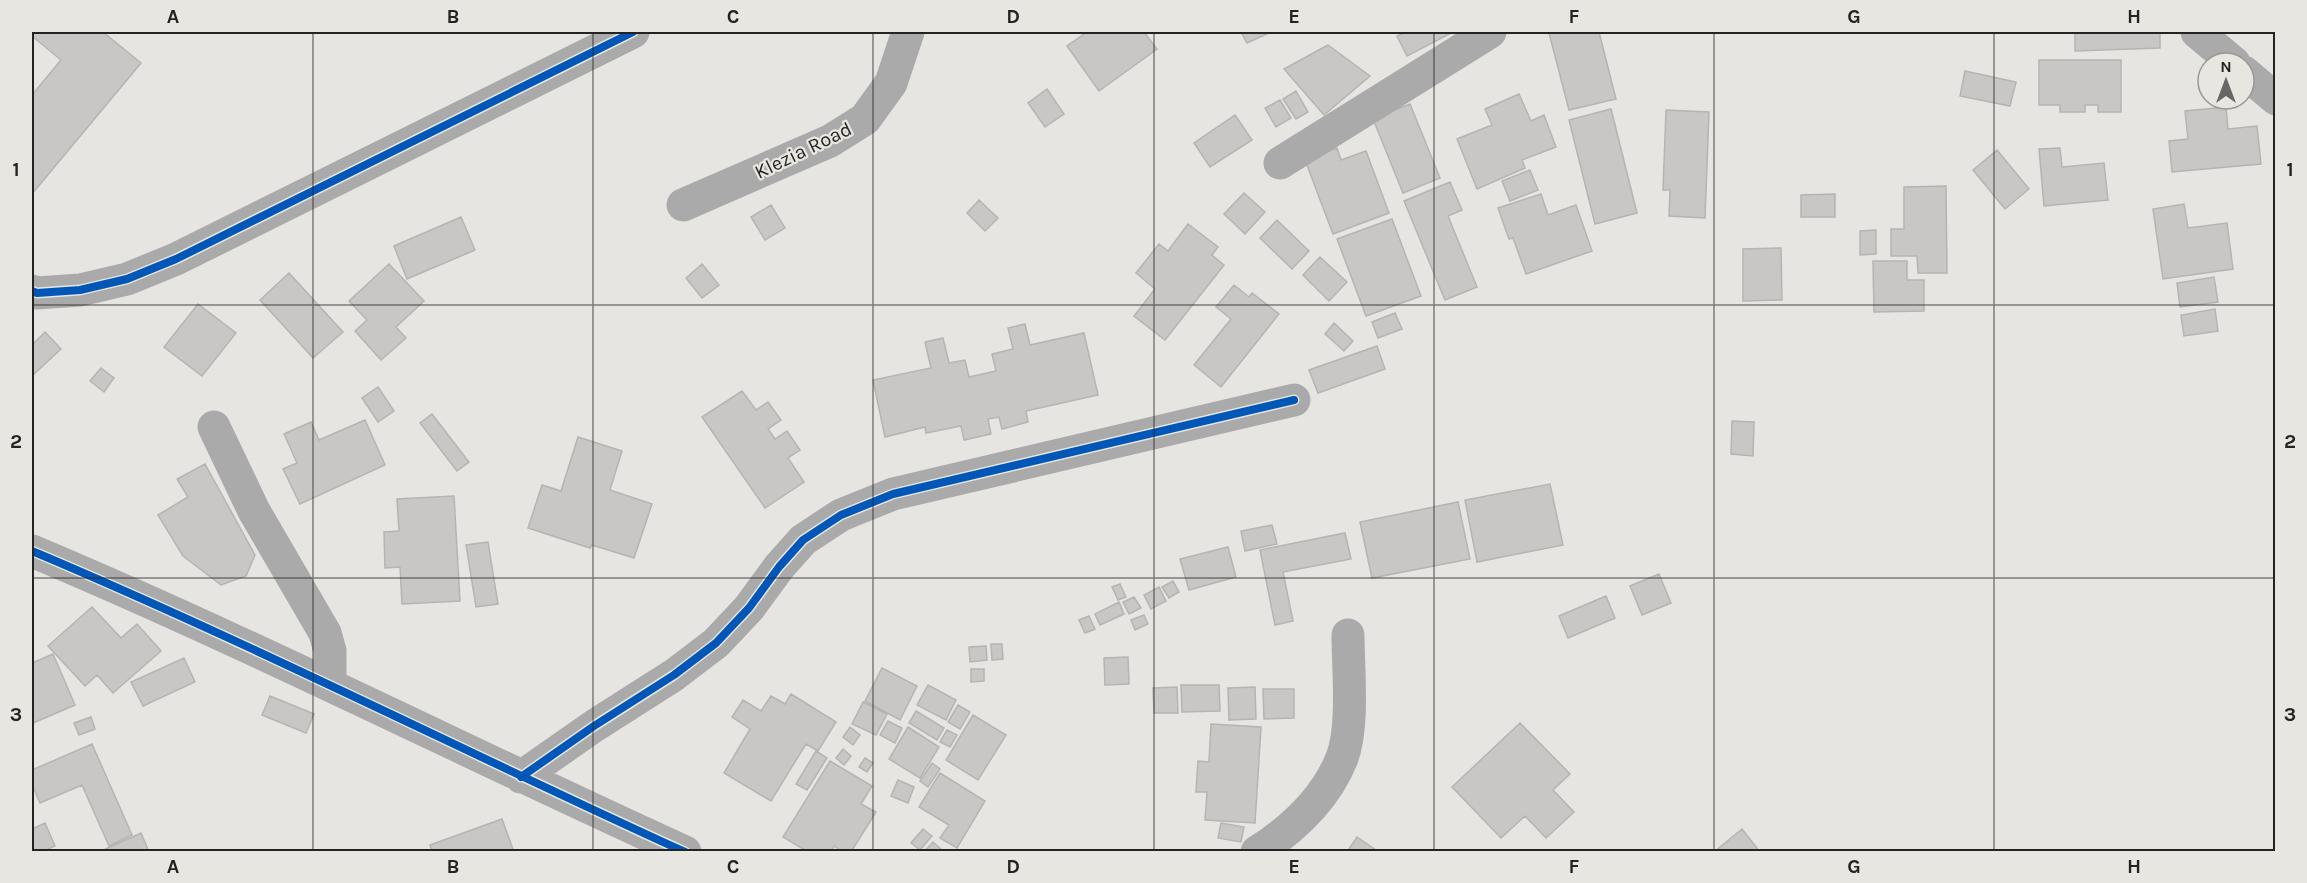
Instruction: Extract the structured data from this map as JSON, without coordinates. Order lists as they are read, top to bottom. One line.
{"streets":{"street":["Klezia Road"]},"north":"top","grid":{"columns":["A","B","C","D","E","F","G","H"],"rows":["1","2","3"]}}
